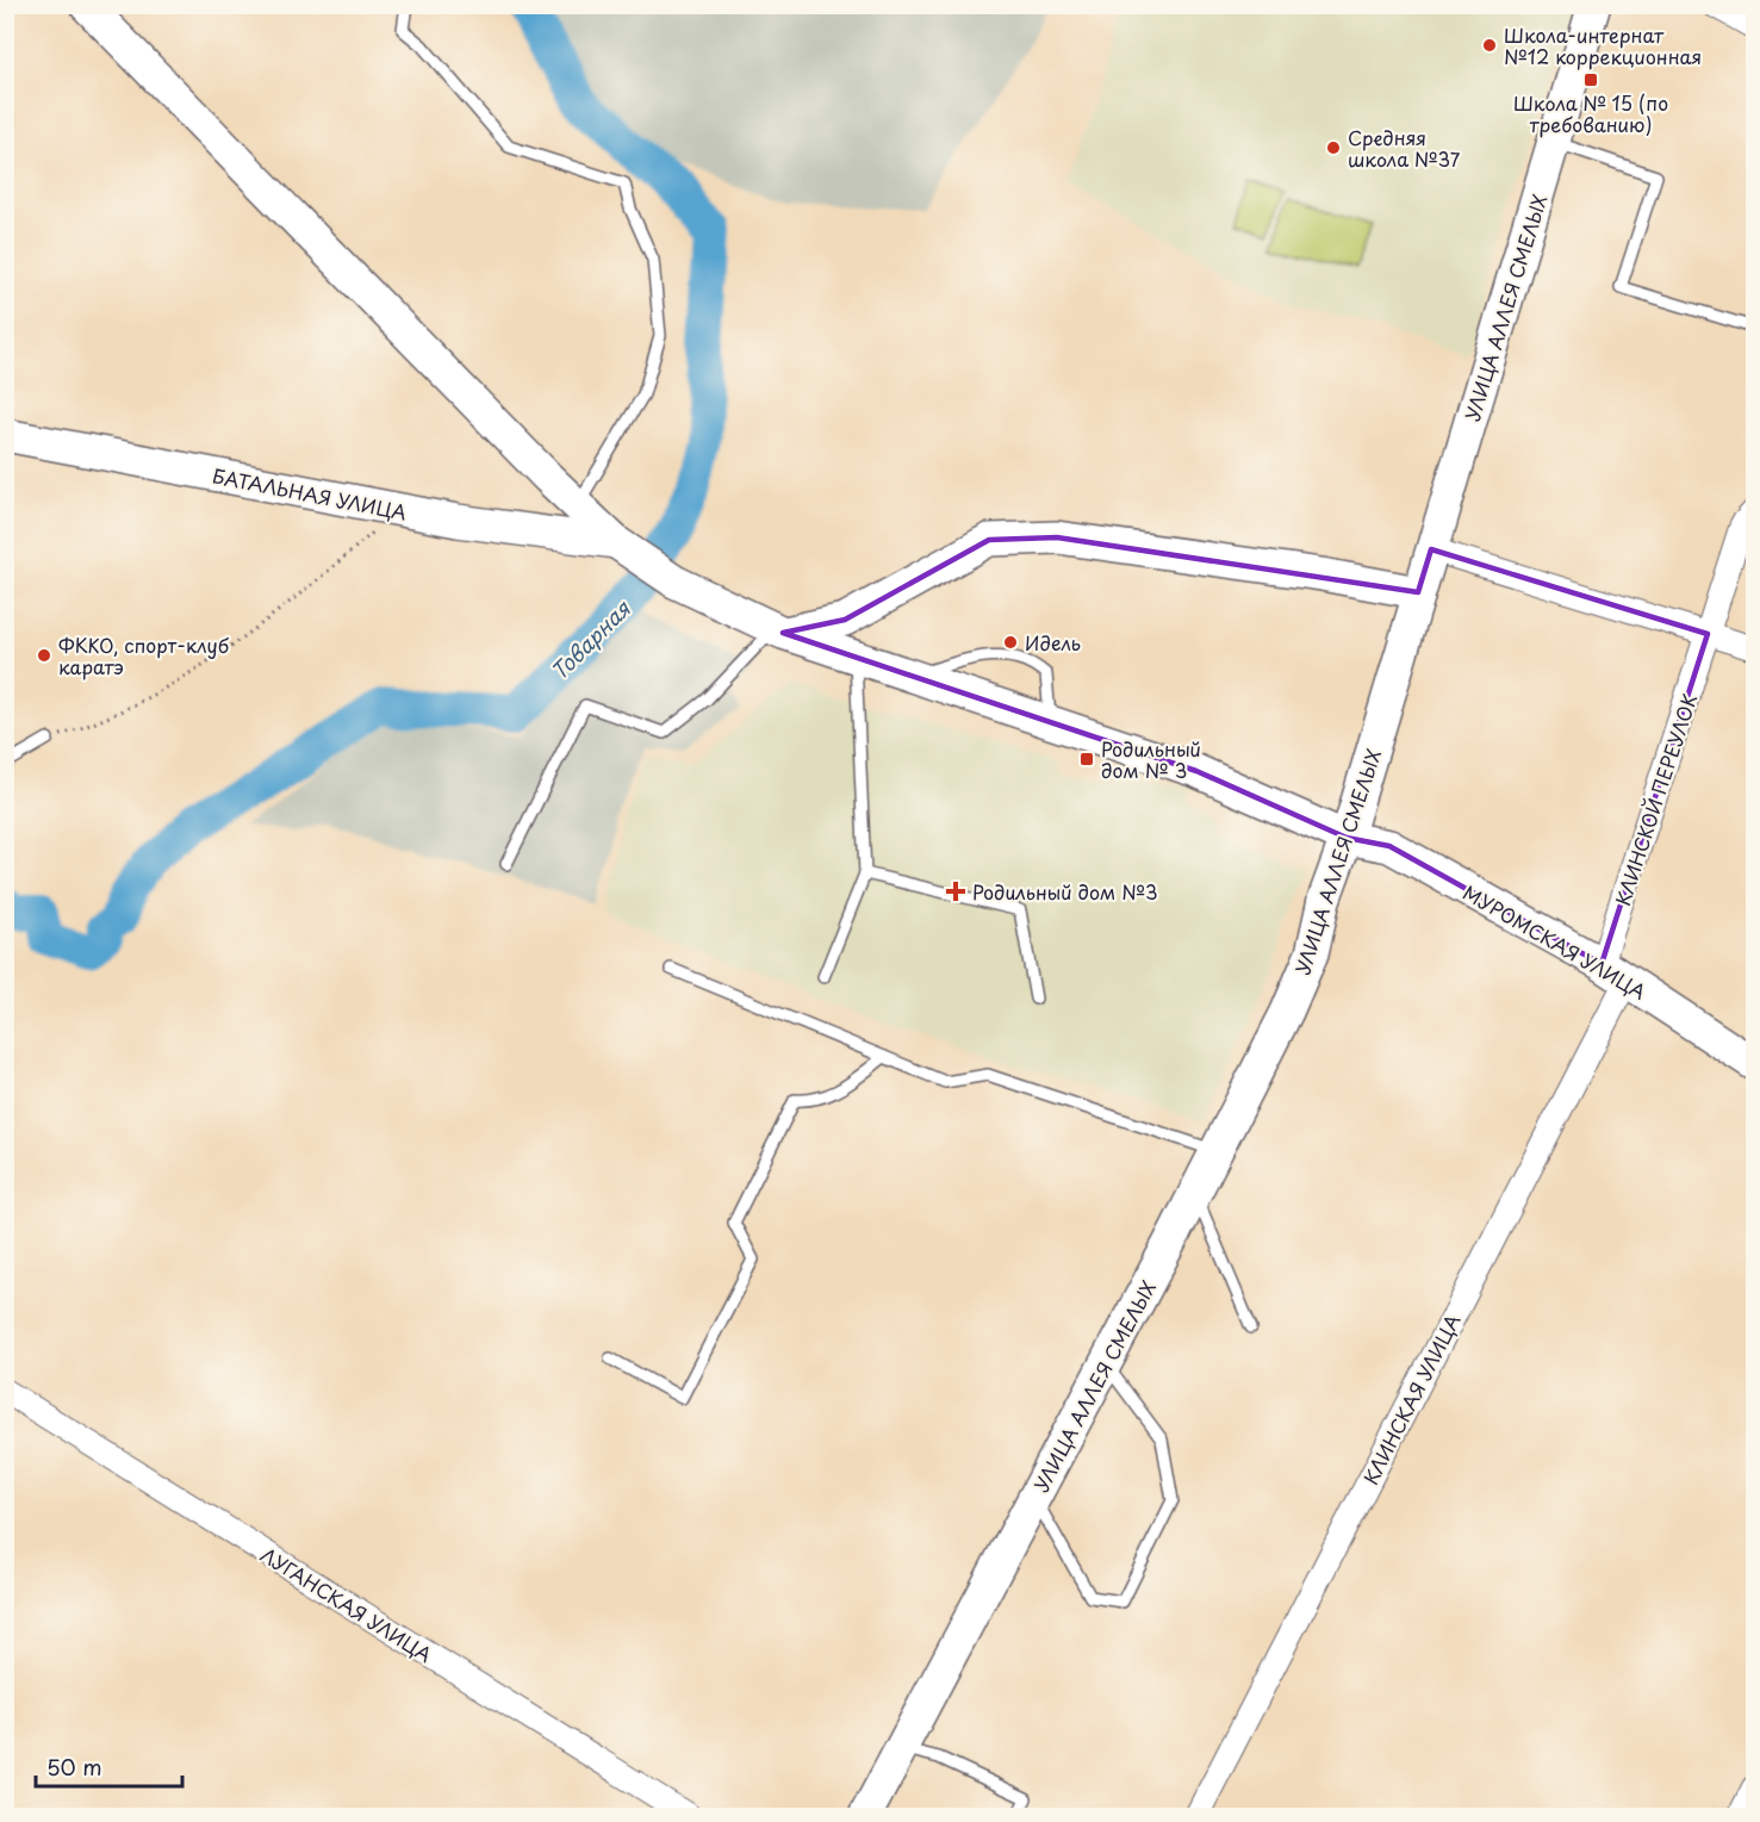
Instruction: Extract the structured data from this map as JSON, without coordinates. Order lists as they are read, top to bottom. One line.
{"streets":{"main road":["УЛИЦА АЛЛЕЯ СМЕЛЫХ","БАТАЛЬНАЯ УЛИЦА","МУРОМСКАЯ УЛИЦА"],"street":["КЛИНСКОЙ ПЕРЕУЛОК","КЛИНСКАЯ УЛИЦА","ЛУГАНСКАЯ УЛИЦА"]},"crossings":[["УЛИЦА АЛЛЕЯ СМЕЛЫХ","МУРОМСКАЯ УЛИЦА"],["БАТАЛЬНАЯ УЛИЦА","МУРОМСКАЯ УЛИЦА"],["КЛИНСКОЙ ПЕРЕУЛОК","МУРОМСКАЯ УЛИЦА"],["КЛИНСКОЙ ПЕРЕУЛОК","КЛИНСКАЯ УЛИЦА"],["МУРОМСКАЯ УЛИЦА","КЛИНСКАЯ УЛИЦА"]],"water":["Товарная"],"places":{"other":["Школа-интернат №12 коррекционная","Средняя школа №37","Идель","ФККО, спорт-клуб каратэ"],"transit":["Школа № 15 (по требованию)","Родильный дом № 3"],"health":["Родильный дом №3"]},"scale_bar":"50 m"}
